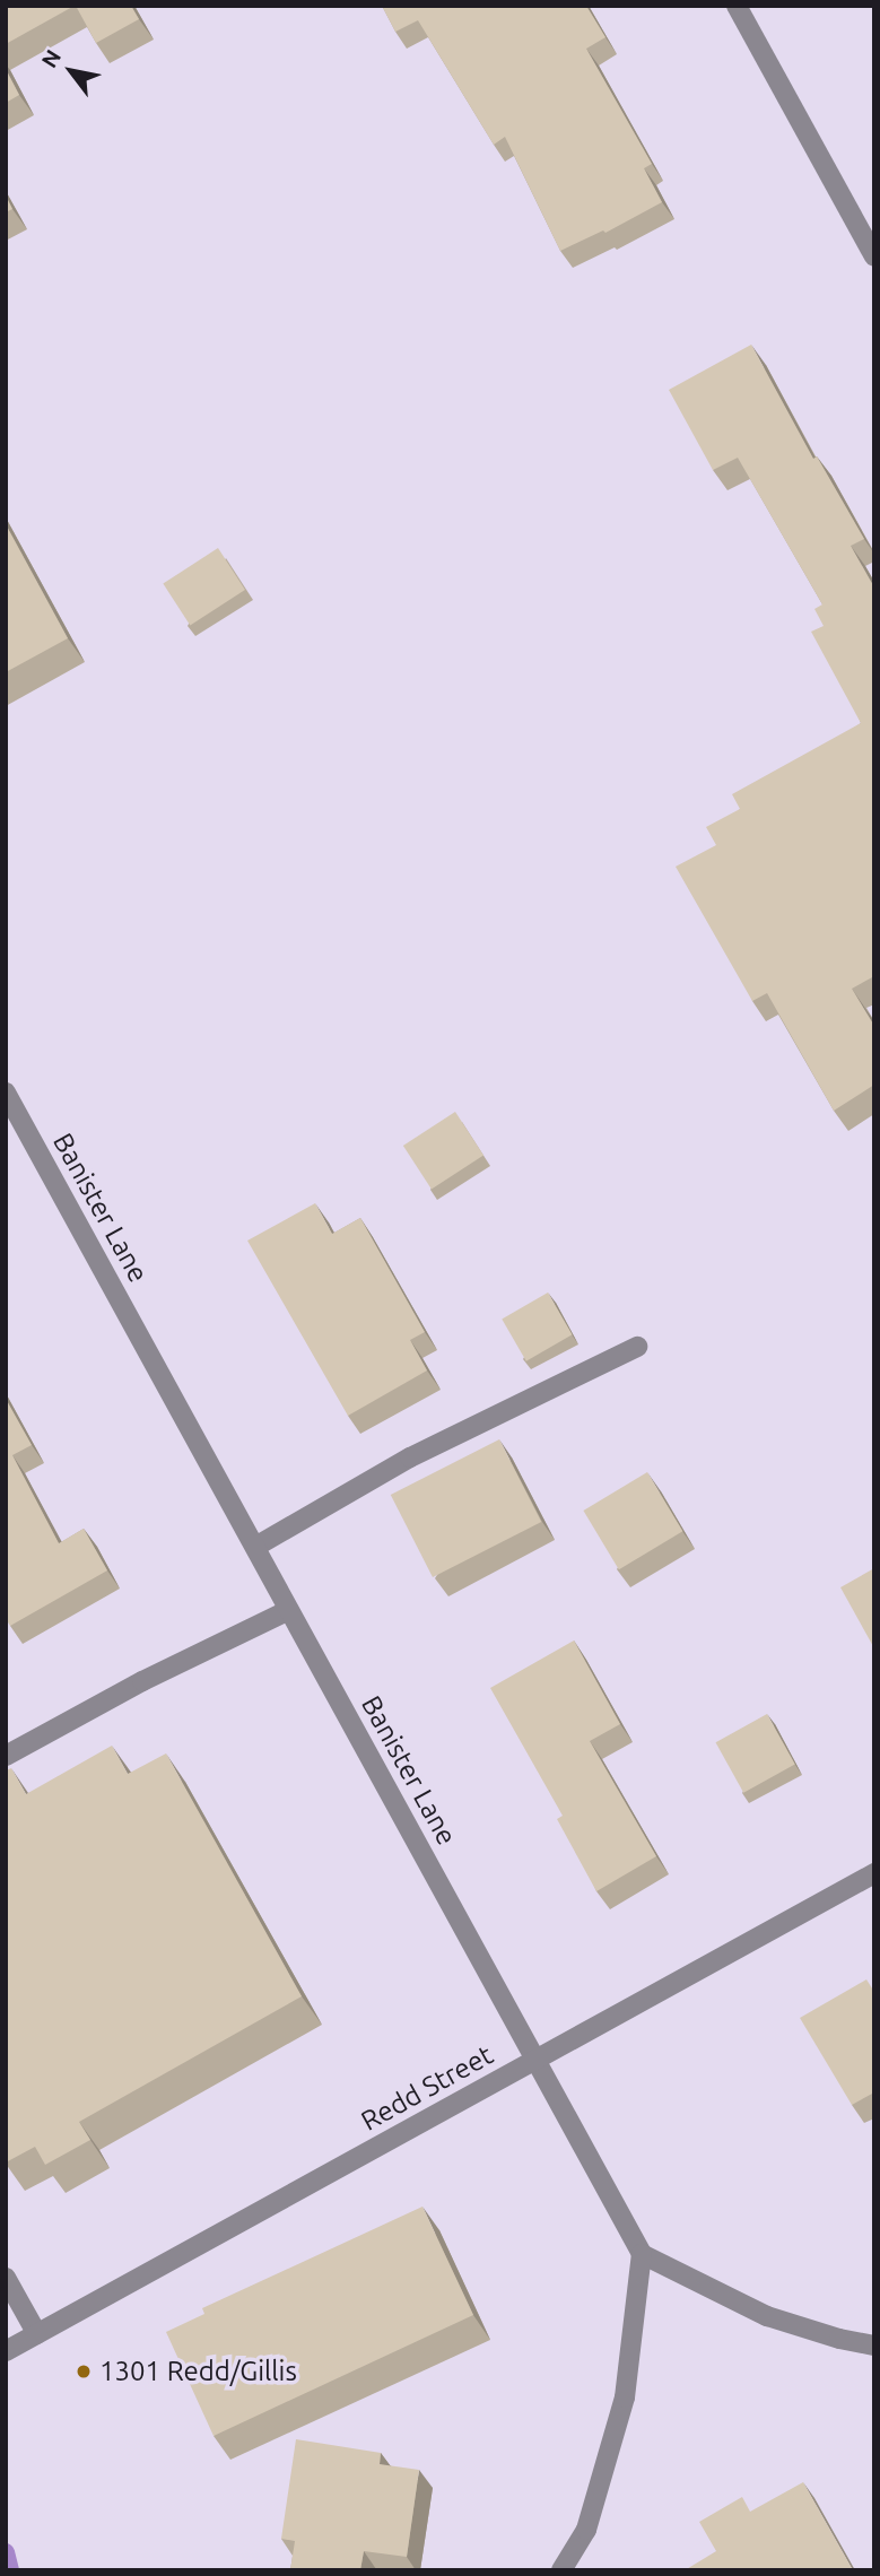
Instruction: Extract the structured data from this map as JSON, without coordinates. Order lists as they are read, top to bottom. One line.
{"streets":{"street":["Banister Lane","Redd Street"]},"crossings":[["Banister Lane","Redd Street"]],"places":["1301 Redd/Gillis"],"north":"top left"}
